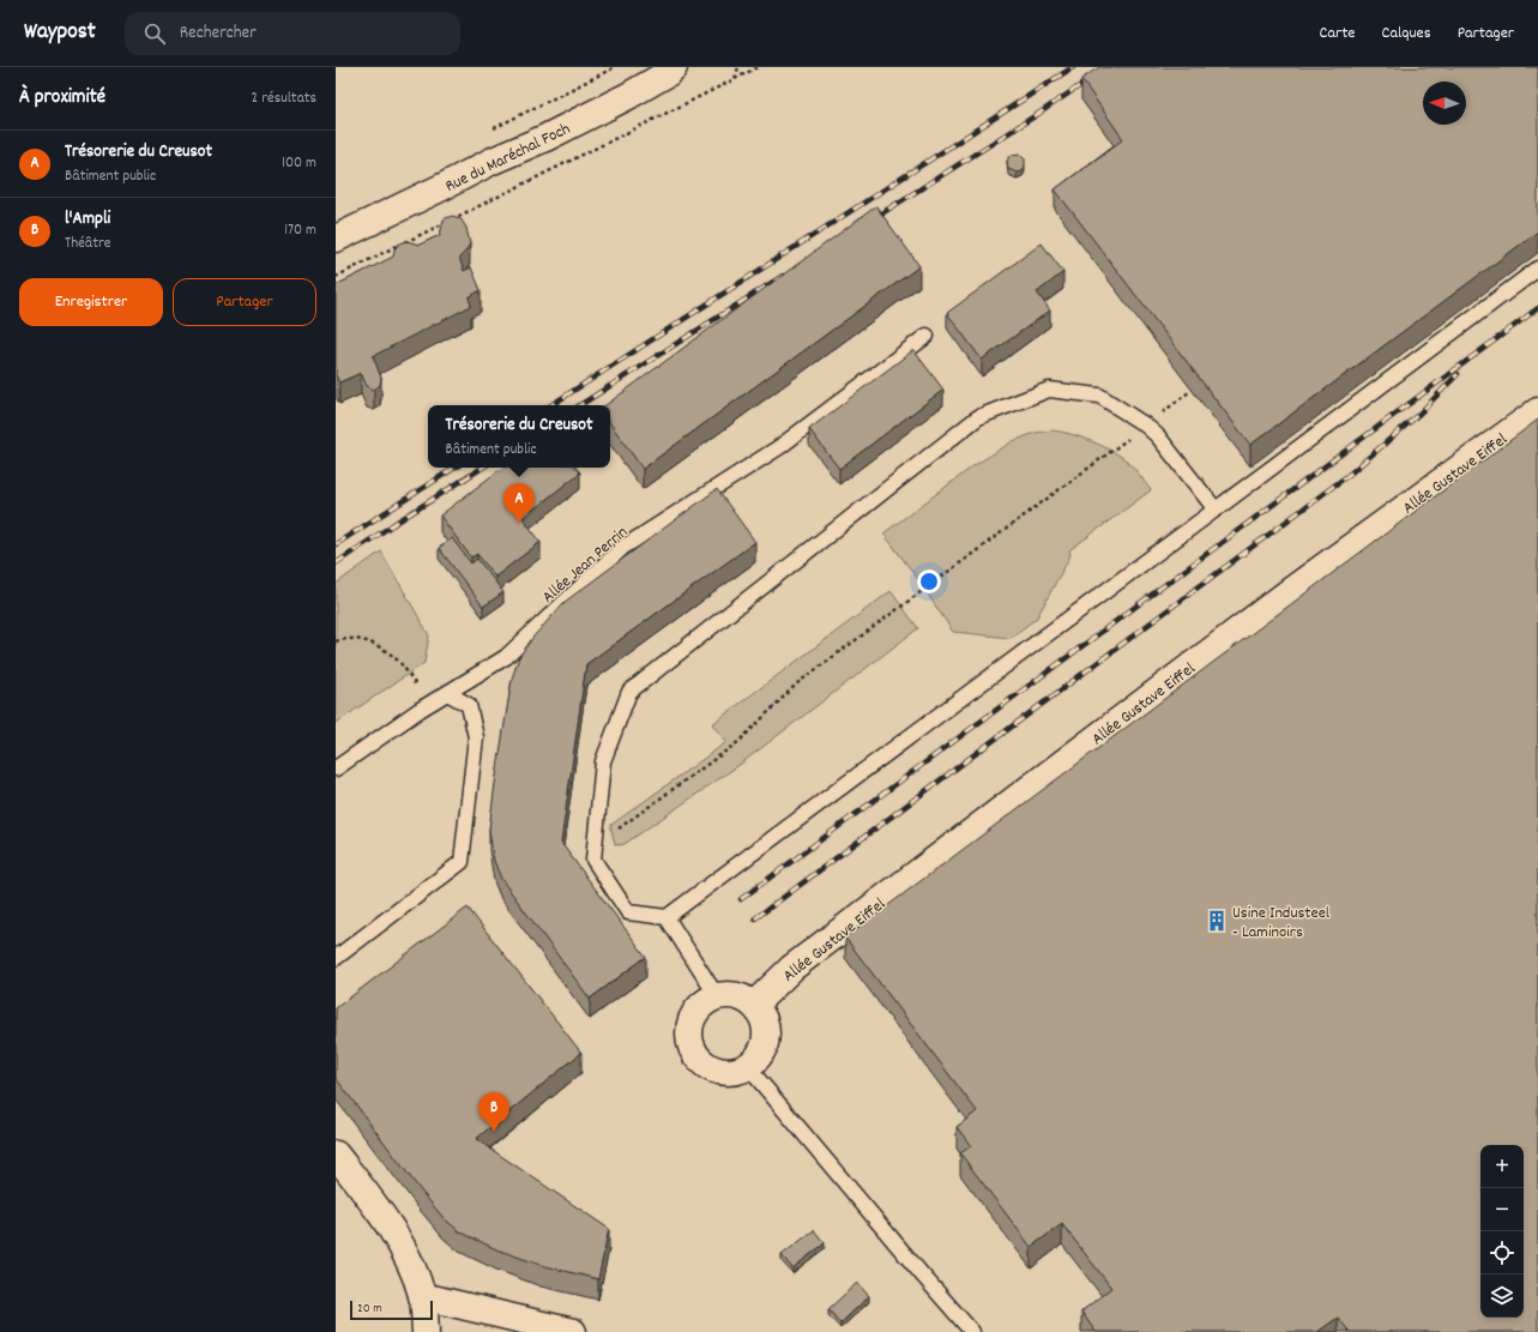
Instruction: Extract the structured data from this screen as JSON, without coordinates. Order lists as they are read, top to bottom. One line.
{"streets":{"street":["Rue du Maréchal Foch","Allée Gustave Eiffel"],"lane":["Allée Jean Perrin"]},"places":{"building":["Usine Industeel - Laminoirs"]},"scale_bar":"20 m","north":"left","page":{"header":"Waypost","search":"Rechercher","nav":["Carte","Calques","Partager"],"heading":["À proximité","2 résultats"],"list":[{"mark":"A","name":"Trésorerie du Creusot","note":"Bâtiment public","value":"100 m"},{"mark":"B","name":"l'Ampli","note":"Théâtre","value":"170 m"}],"buttons":["Enregistrer","Partager"],"popup":["Trésorerie du Creusot","Bâtiment public"],"pins":["A","B"],"map_buttons":["+","−"],"scale":"20 m"}}
